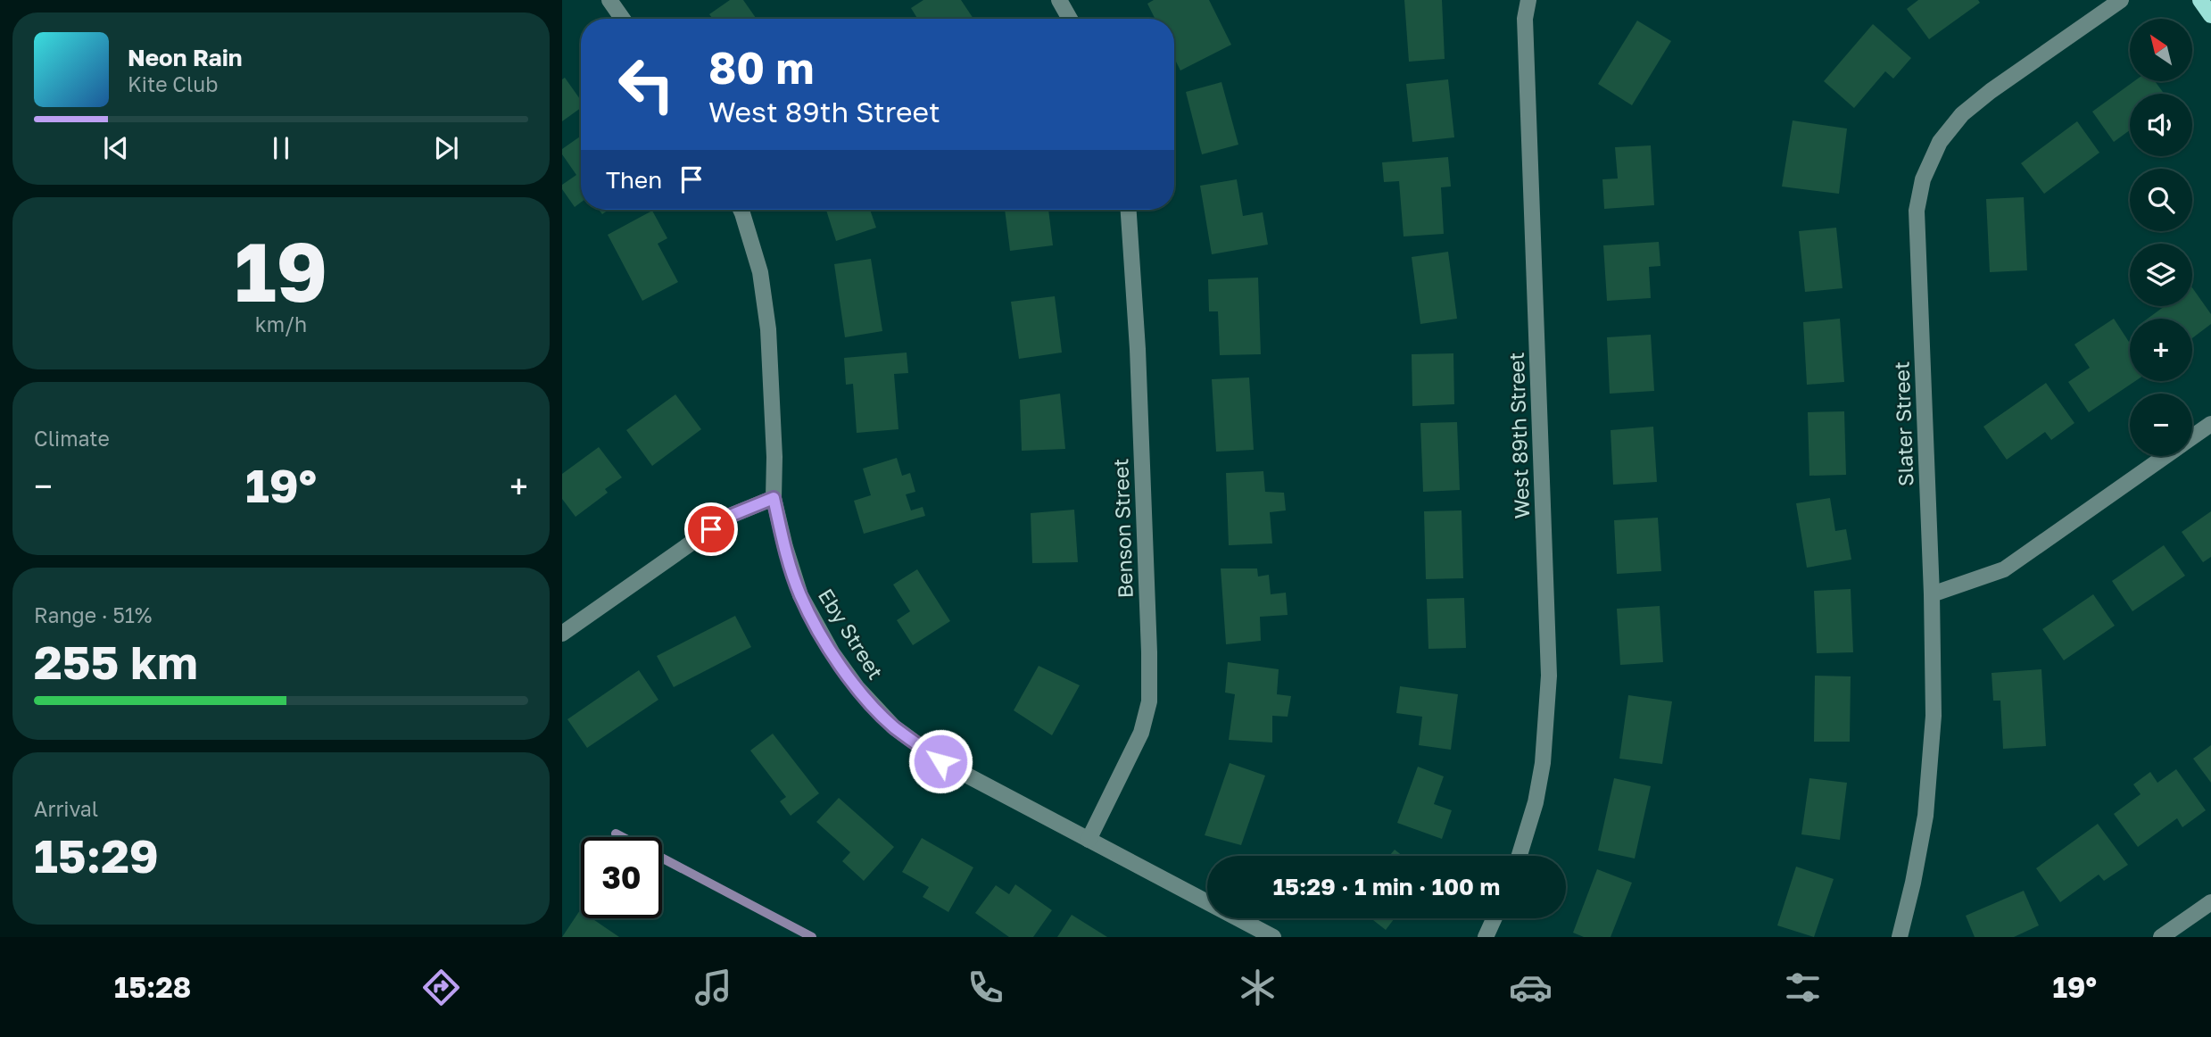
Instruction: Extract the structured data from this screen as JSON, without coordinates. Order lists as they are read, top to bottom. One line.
{"streets":{"street":["Slater Street","West 89th Street","Benson Street","Eby Street"]},"crossings":[["Benson Street","Eby Street"]],"north":"top left","page":{"map_buttons":["+","−"],"turn":["80 m","West 89th Street"],"song":["Neon Rain","Kite Club"],"then":"Then","tile":[["19","km/h"],"Climate",["Range · 51%","255 km"],["Arrival","15:29"]],"heat":["−","19°","+"],"limit":"30","trip":"15:29 · 1 min · 100 m","tabs":["15:28","19°"]}}
